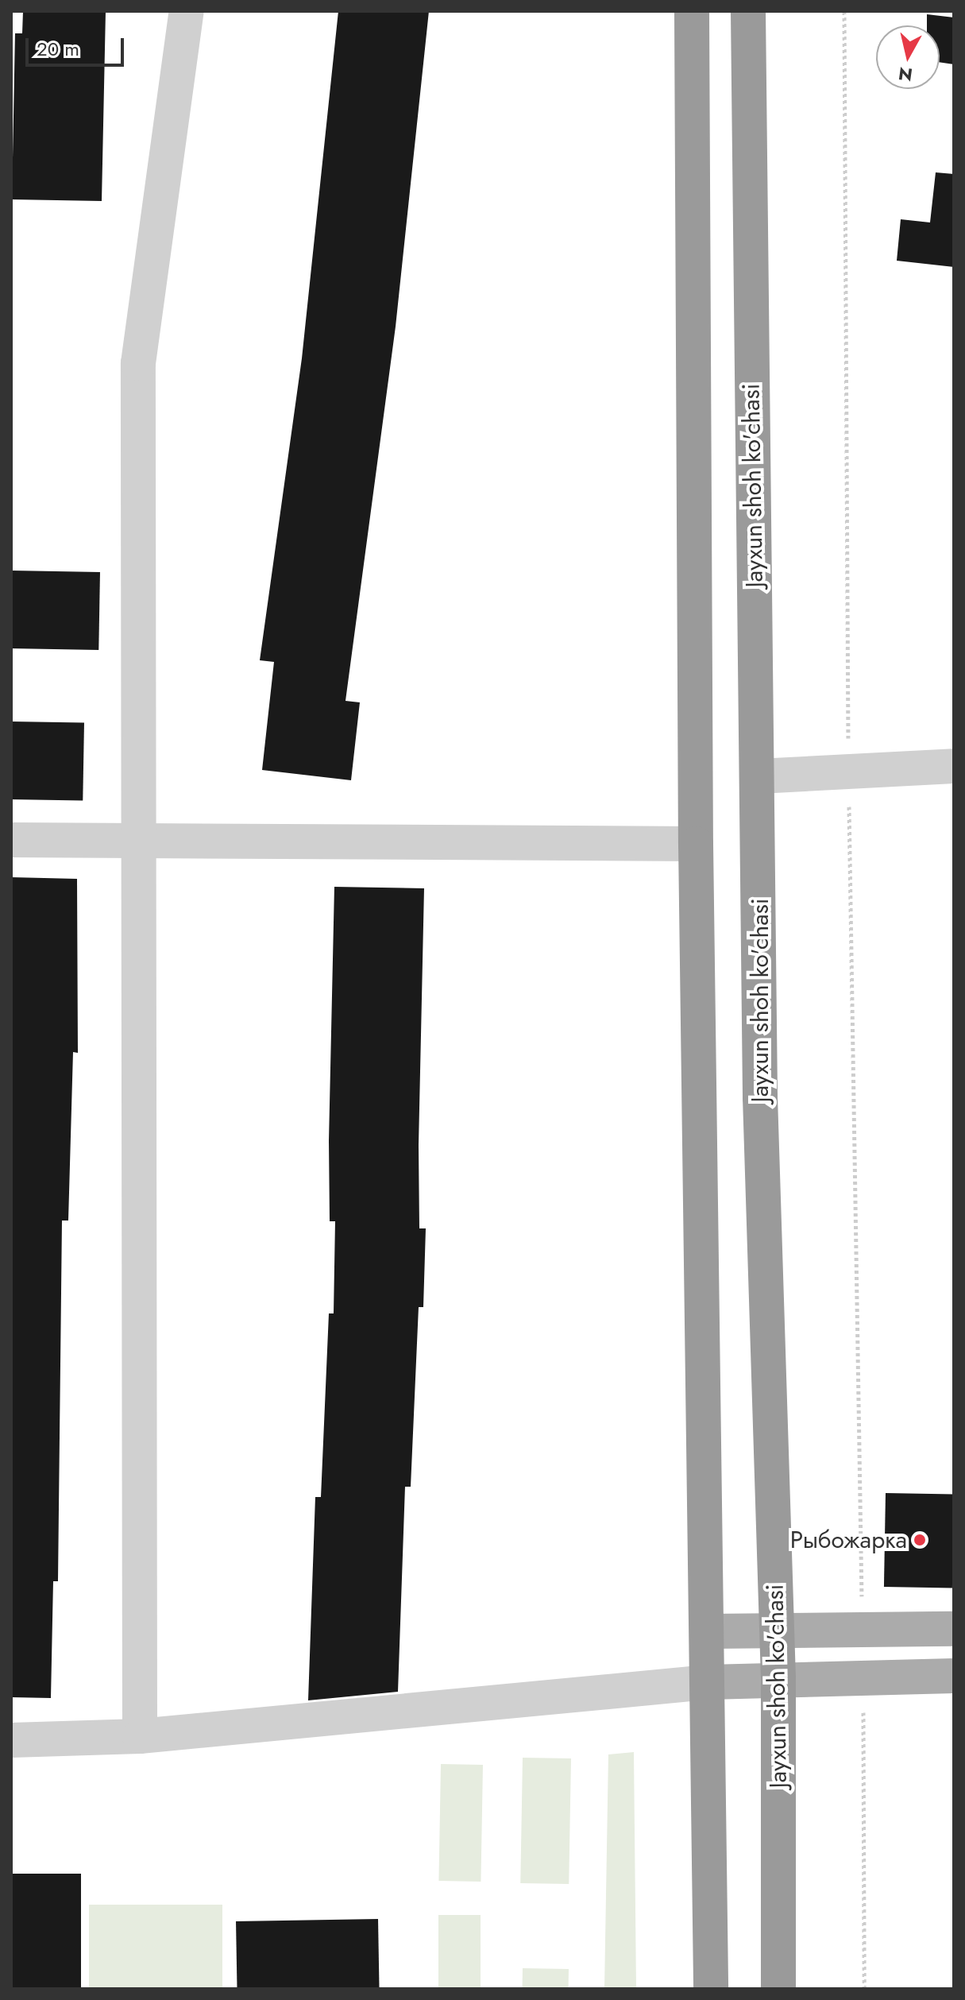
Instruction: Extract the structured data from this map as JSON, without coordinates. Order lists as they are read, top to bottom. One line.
{"streets":{"highway":["Jayxun shoh ko'chasi"]},"places":["Рыбожарка"],"scale_bar":"20 m","north":"bottom"}
